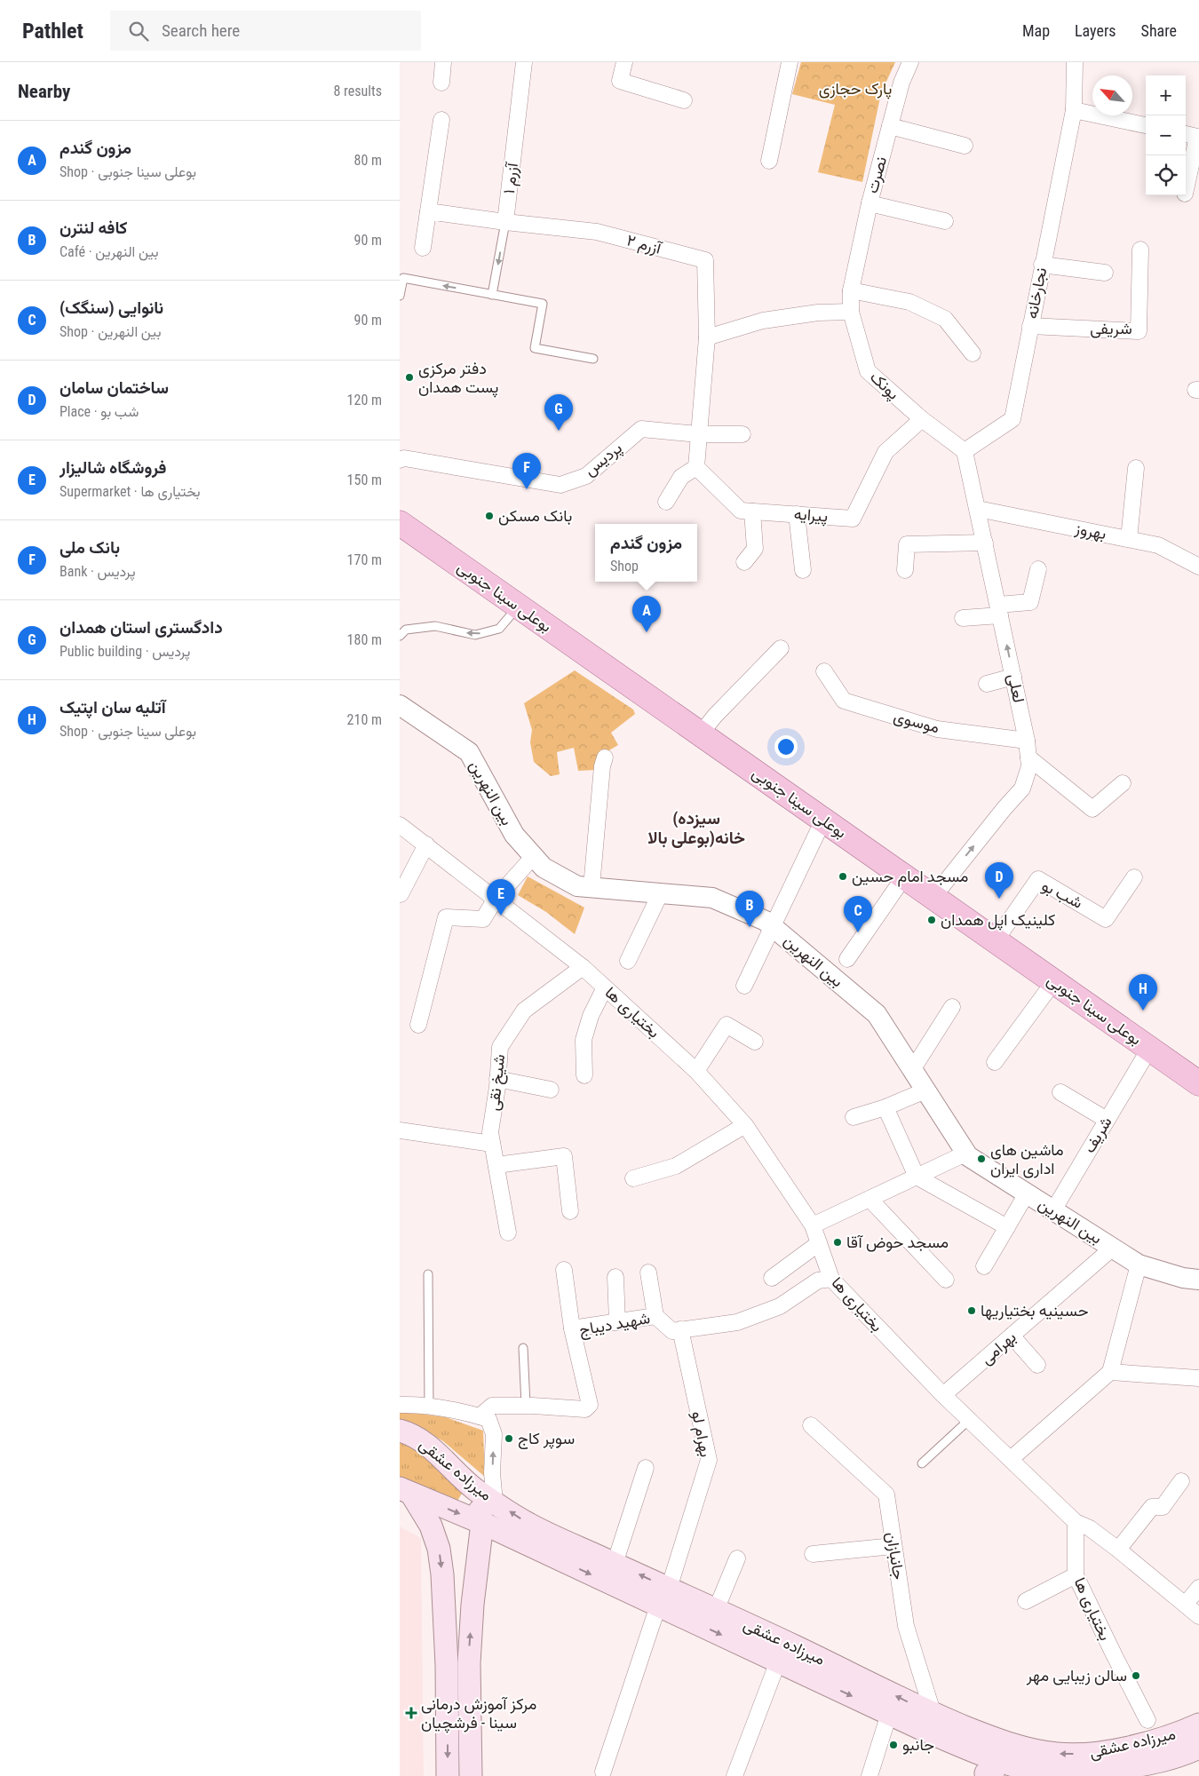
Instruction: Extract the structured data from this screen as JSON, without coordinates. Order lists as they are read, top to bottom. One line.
{"streets":{"main road":["بوعلی سینا جنوبی","میرزاده عشقی"],"street":["نصرت","آزرم ۱","آزرم ۲","نجارخانه","شریفی","پونک","پردیس","پیرایه","بهروز","لعلی","موسوی","بین النهرین","شب بو","بختیاری ها","شیخ نقی","شریف","شهید دیباج","بهرامی","بهرام لو","جانبازان"]},"crossings":[["نصرت","پونک"],["آزرم ۱","آزرم ۲"],["نجارخانه","شریفی"],["نجارخانه","پونک"],["نجارخانه","لعلی"],["پونک","پیرایه"],["پونک","لعلی"],["بهروز","لعلی"],["بوعلی سینا جنوبی","لعلی"],["بوعلی سینا جنوبی","شب بو"],["بوعلی سینا جنوبی","شریف"],["لعلی","موسوی"],["بین النهرین","شریف"],["بین النهرین","بهرامی"],["بختیاری ها","شیخ نقی"],["بختیاری ها","شهید دیباج"],["بختیاری ها","بهرامی"],["شهید دیباج","بهرام لو"],["بهرام لو","میرزاده عشقی"],["میرزاده عشقی","جانبازان"]],"one_way":["لعلی"],"districts":["(سیزده خانه(بوعلی بالا"],"parks":["پارک حجازی"],"places":{"other":["دفتر مرکزی پست همدان","بانک مسکن","مسجد امام حسین","کلینیک اپل همدان","ماشین های اداری ایران","مسجد حوض آقا","حسینیه بختیاریها","سوپر کاج","سالن زیبایی مهر","جانبو"],"health":["مرکز آموزش درمانی سینا - فرشچیان"]},"north":"top left","page":{"header":"Pathlet","search":"Search here","nav":["Map","Layers","Share"],"heading":["Nearby","8 results"],"map_buttons":["+","−"],"list":[{"mark":"A","name":"مزون گندم","note":"Shop · بوعلی سینا جنوبی","value":"80 m"},{"mark":"B","name":"کافه لنترن","note":"Café · بین النهرین","value":"90 m"},{"mark":"C","name":"نانوایی (سنگک)","note":"Shop · بین النهرین","value":"90 m"},{"mark":"D","name":"ساختمان سامان","note":"Place · شب بو","value":"120 m"},{"mark":"E","name":"فروشگاه شالیزار","note":"Supermarket · بختیاری ها","value":"150 m"},{"mark":"F","name":"بانک ملی","note":"Bank · پردیس","value":"170 m"},{"mark":"G","name":"دادگستری استان همدان","note":"Public building · پردیس","value":"180 m"},{"mark":"H","name":"آتلیه سان اپتیک","note":"Shop · بوعلی سینا جنوبی","value":"210 m"}],"pins":["G","F","A","D","E","B","C","H"],"popup":["مزون گندم","Shop"]}}
